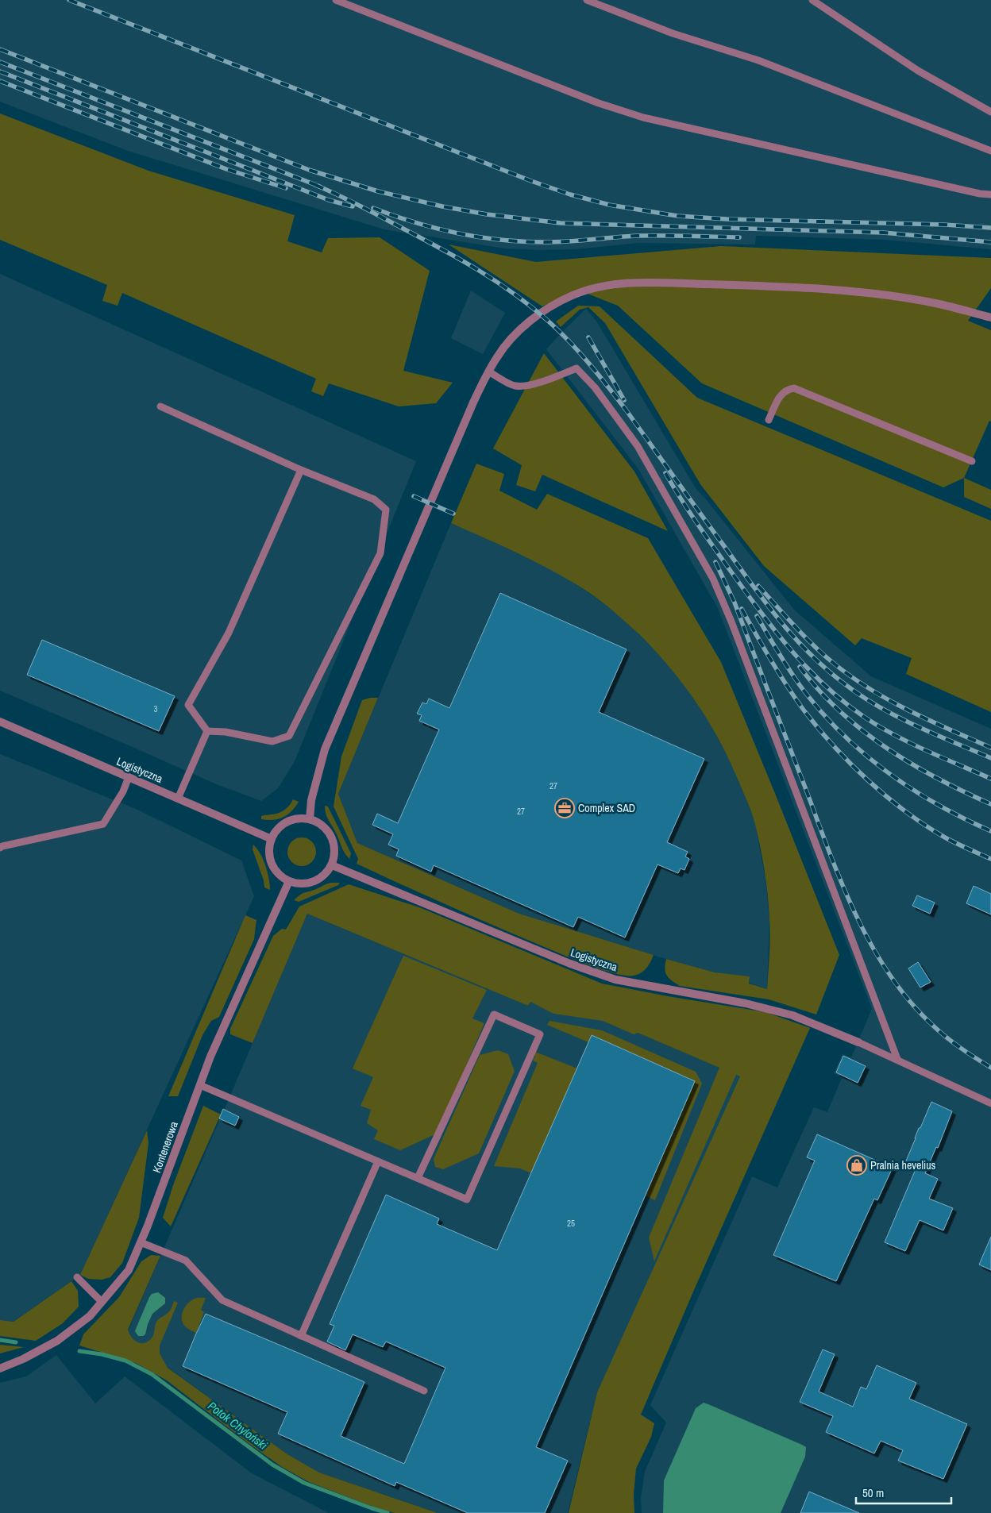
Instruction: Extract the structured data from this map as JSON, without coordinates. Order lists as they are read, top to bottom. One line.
{"streets":{"street":["Logistyczna","Kontenerowa"]},"crossings":[["Logistyczna","Kontenerowa"]],"water":["Potok Chyloński"],"places":{"office":["Complex SAD"],"shop":["Pralnia hevelius"]},"house_numbers":["3","27","27","25"],"scale_bar":"50 m"}
